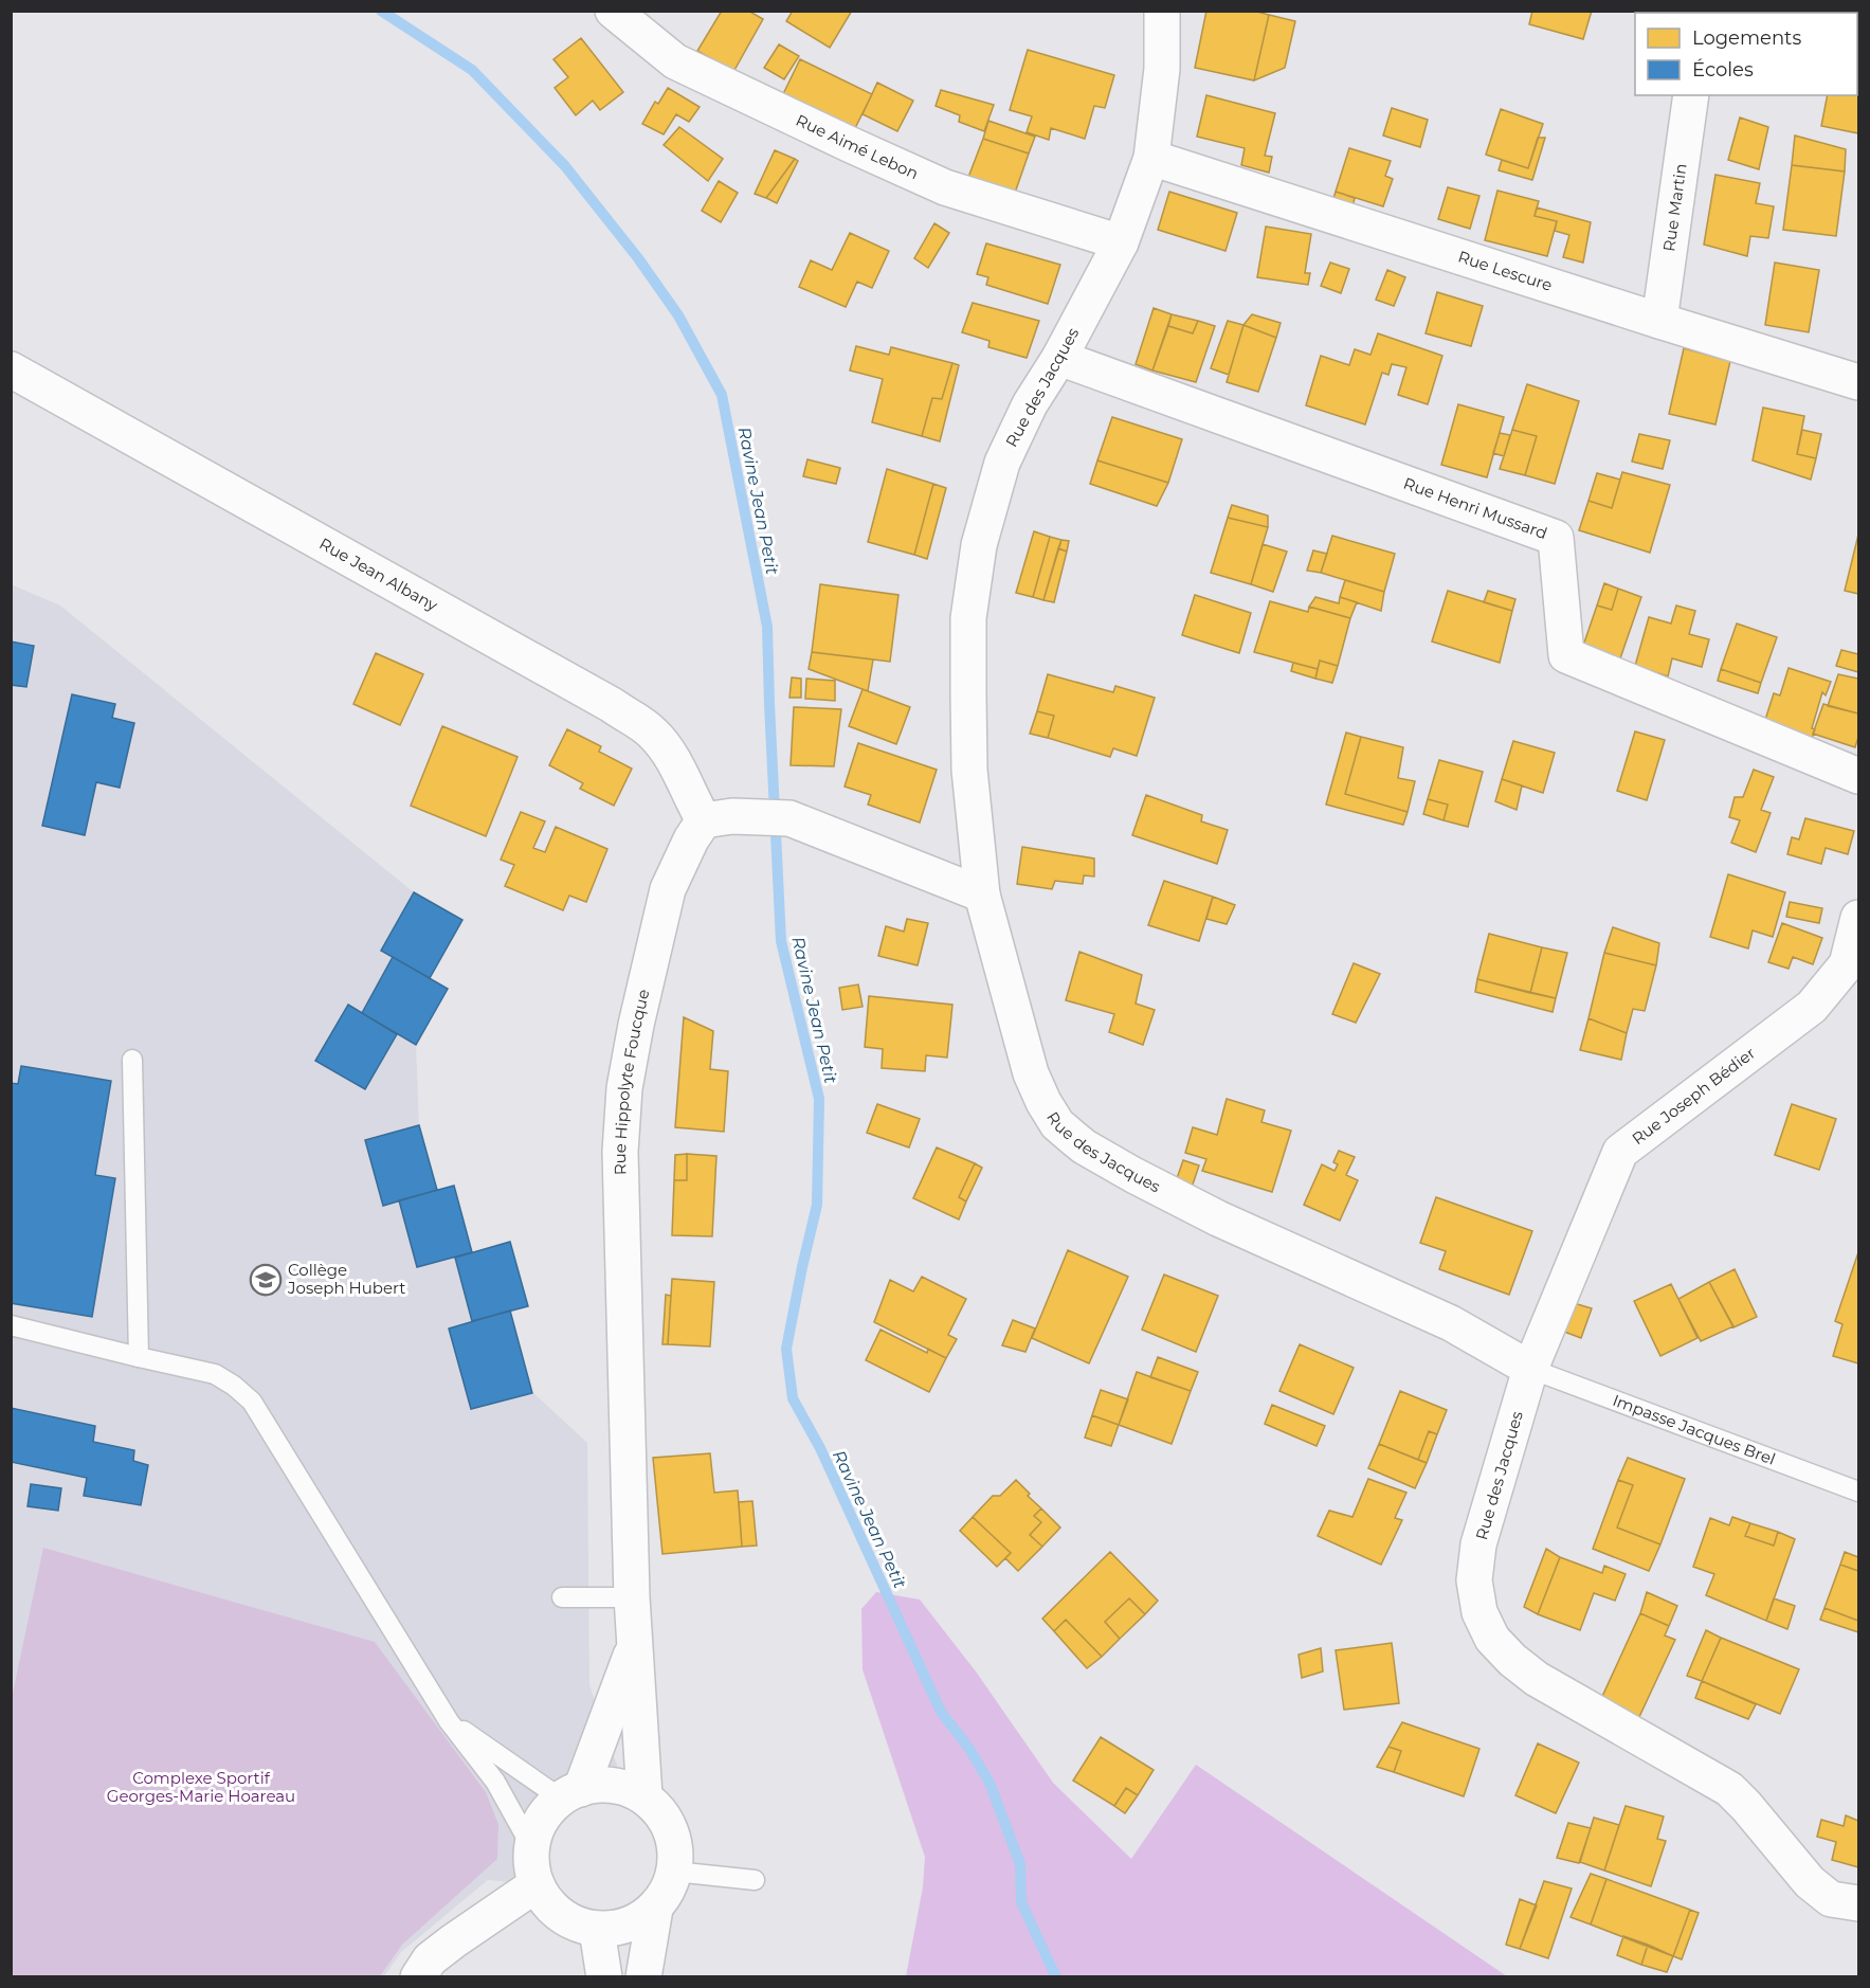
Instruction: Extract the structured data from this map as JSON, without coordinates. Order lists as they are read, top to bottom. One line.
{"streets":{"street":["Rue Aimé Lebon","Rue Martin","Rue Lescure","Rue des Jacques","Rue Henri Mussard","Rue Jean Albany","Rue Hippolyte Foucque","Rue Joseph Bédier"],"lane":["Impasse Jacques Brel"]},"crossings":[["Rue Aimé Lebon","Rue des Jacques"],["Rue Martin","Rue Lescure"],["Rue Lescure","Rue des Jacques"],["Rue des Jacques","Rue Henri Mussard"],["Rue des Jacques","Rue Joseph Bédier"],["Rue des Jacques","Impasse Jacques Brel"],["Rue Jean Albany","Rue Hippolyte Foucque"],["Rue Joseph Bédier","Impasse Jacques Brel"]],"water":["Ravine Jean Petit"],"parks":["Complexe Sportif Georges-Marie Hoareau"],"places":{"school or university":["Collège Joseph Hubert"]},"legend":["Logements","Écoles"]}
